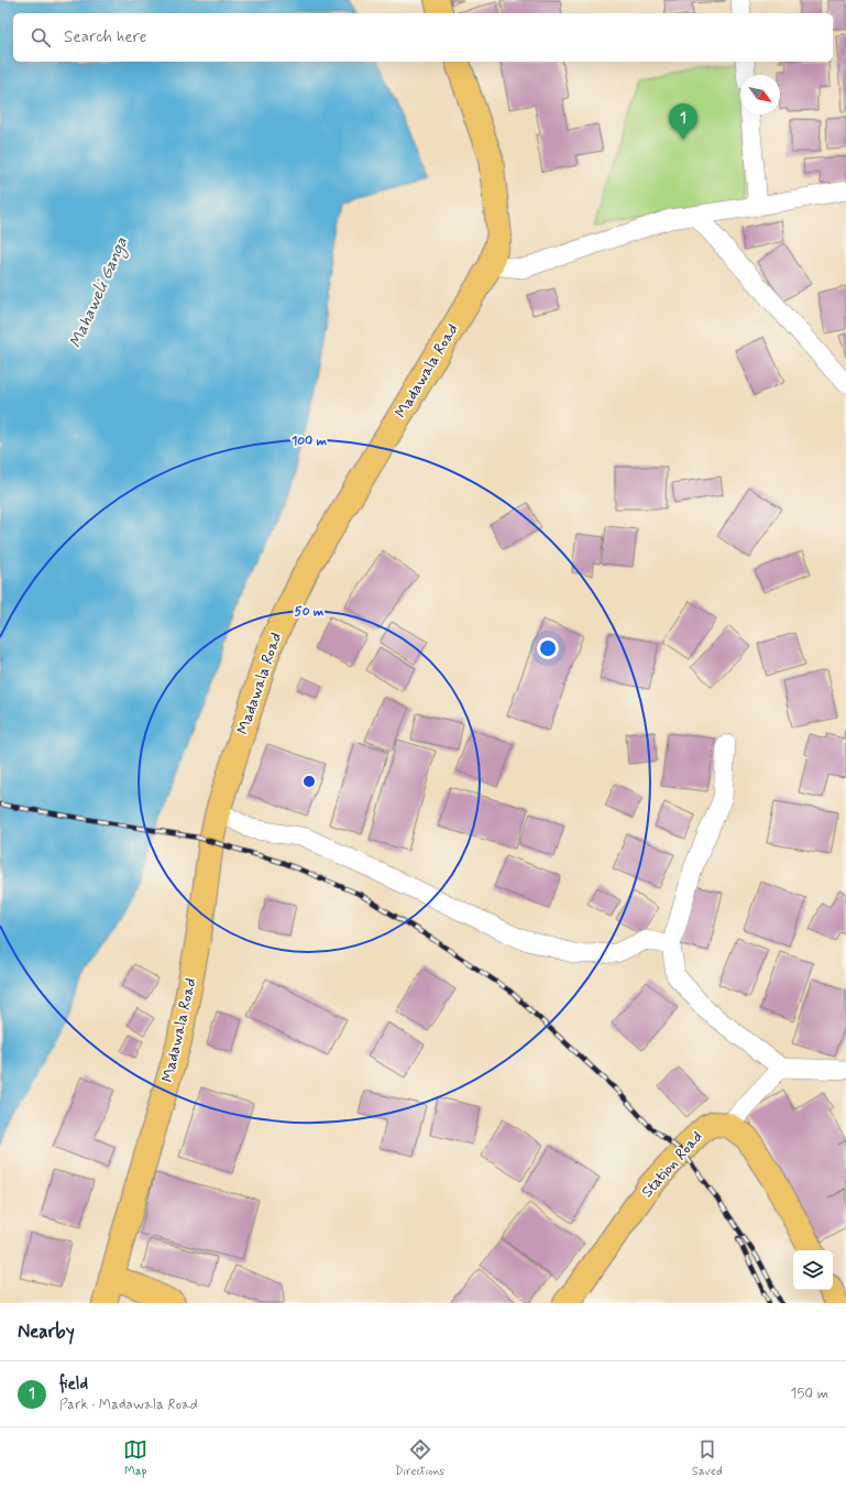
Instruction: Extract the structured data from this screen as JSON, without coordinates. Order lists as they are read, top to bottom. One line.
{"streets":{"main road":["Madawala Road","Station Road"]},"water":["Mahaweli Ganga"],"north":"bottom right","page":{"search":"Search here","pins":"1","heading":"Nearby","list":[{"mark":"1","name":"field","note":"Park · Madawala Road","value":"150 m"}],"nav":["Map","Directions","Saved"]},"rings":["100 m","50 m"]}
